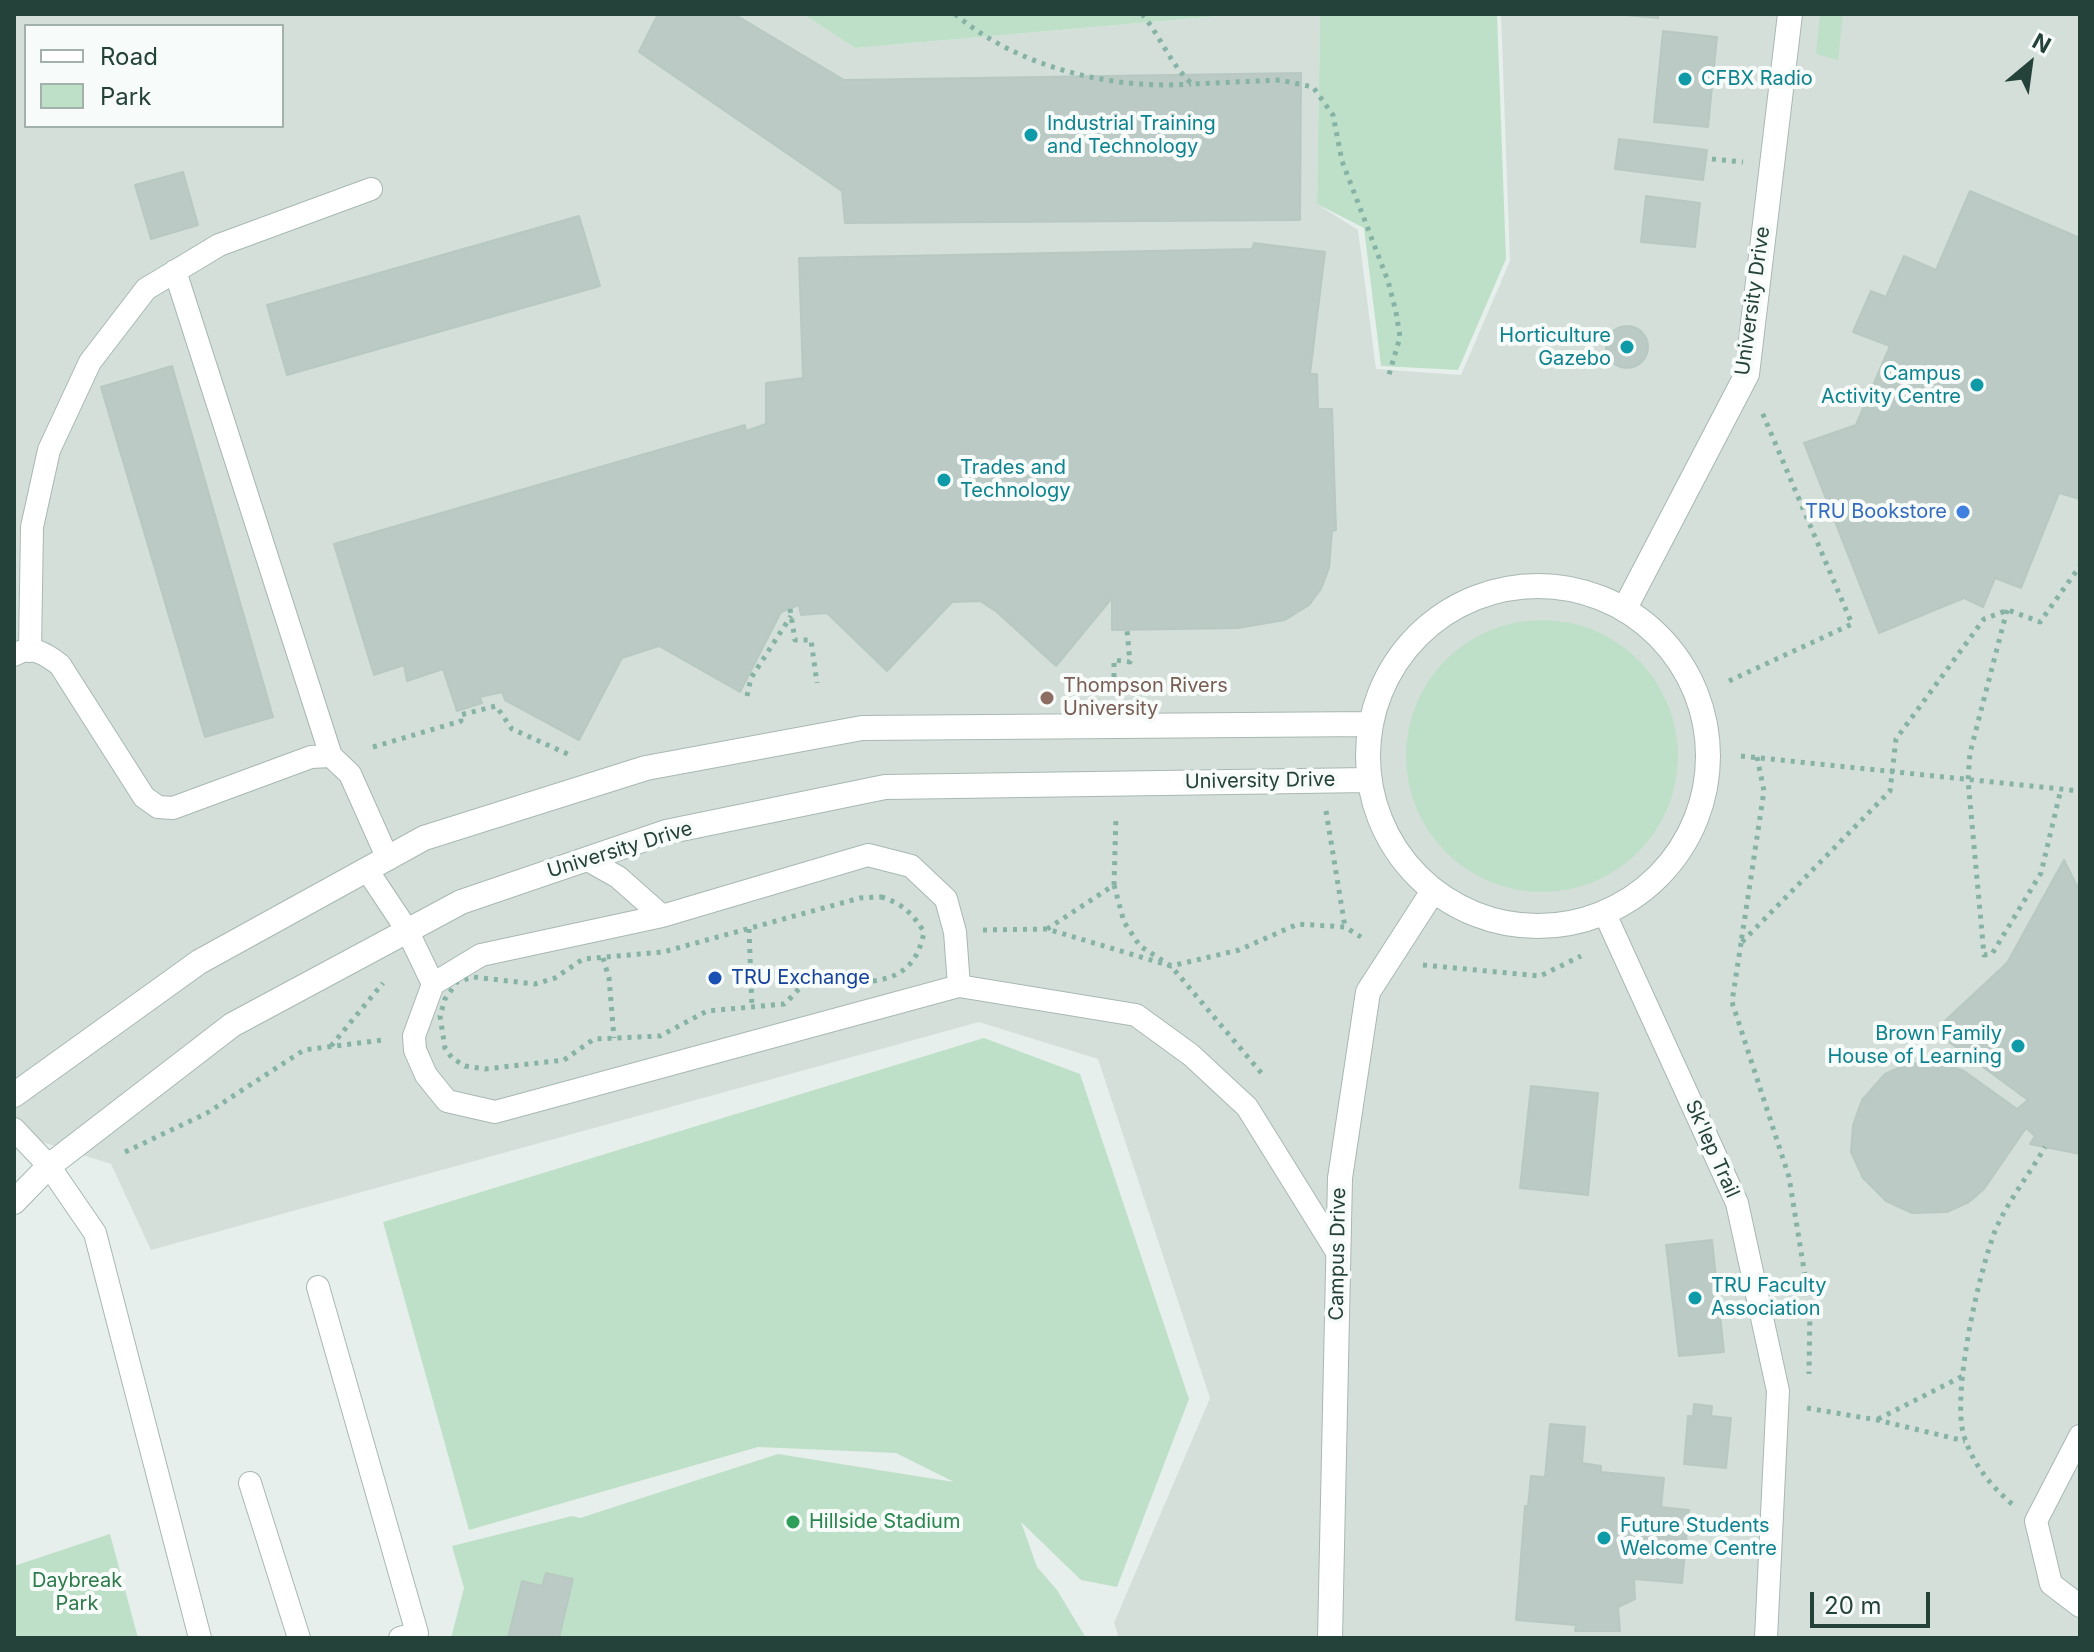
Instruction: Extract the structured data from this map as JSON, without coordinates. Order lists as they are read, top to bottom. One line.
{"streets":{"street":["University Drive","Campus Drive"],"lane":["Sk'lep Trail"]},"parks":["Daybreak Park"],"places":["CFBX Radio","Industrial Training and Technology","Horticulture Gazebo","Campus Activity Centre","Trades and Technology","TRU Bookstore","Thompson Rivers University","TRU Exchange","Brown Family House of Learning","TRU Faculty Association","Hillside Stadium","Future Students Welcome Centre"],"legend":["Road","Park"],"scale_bar":"20 m","north":"top right"}
